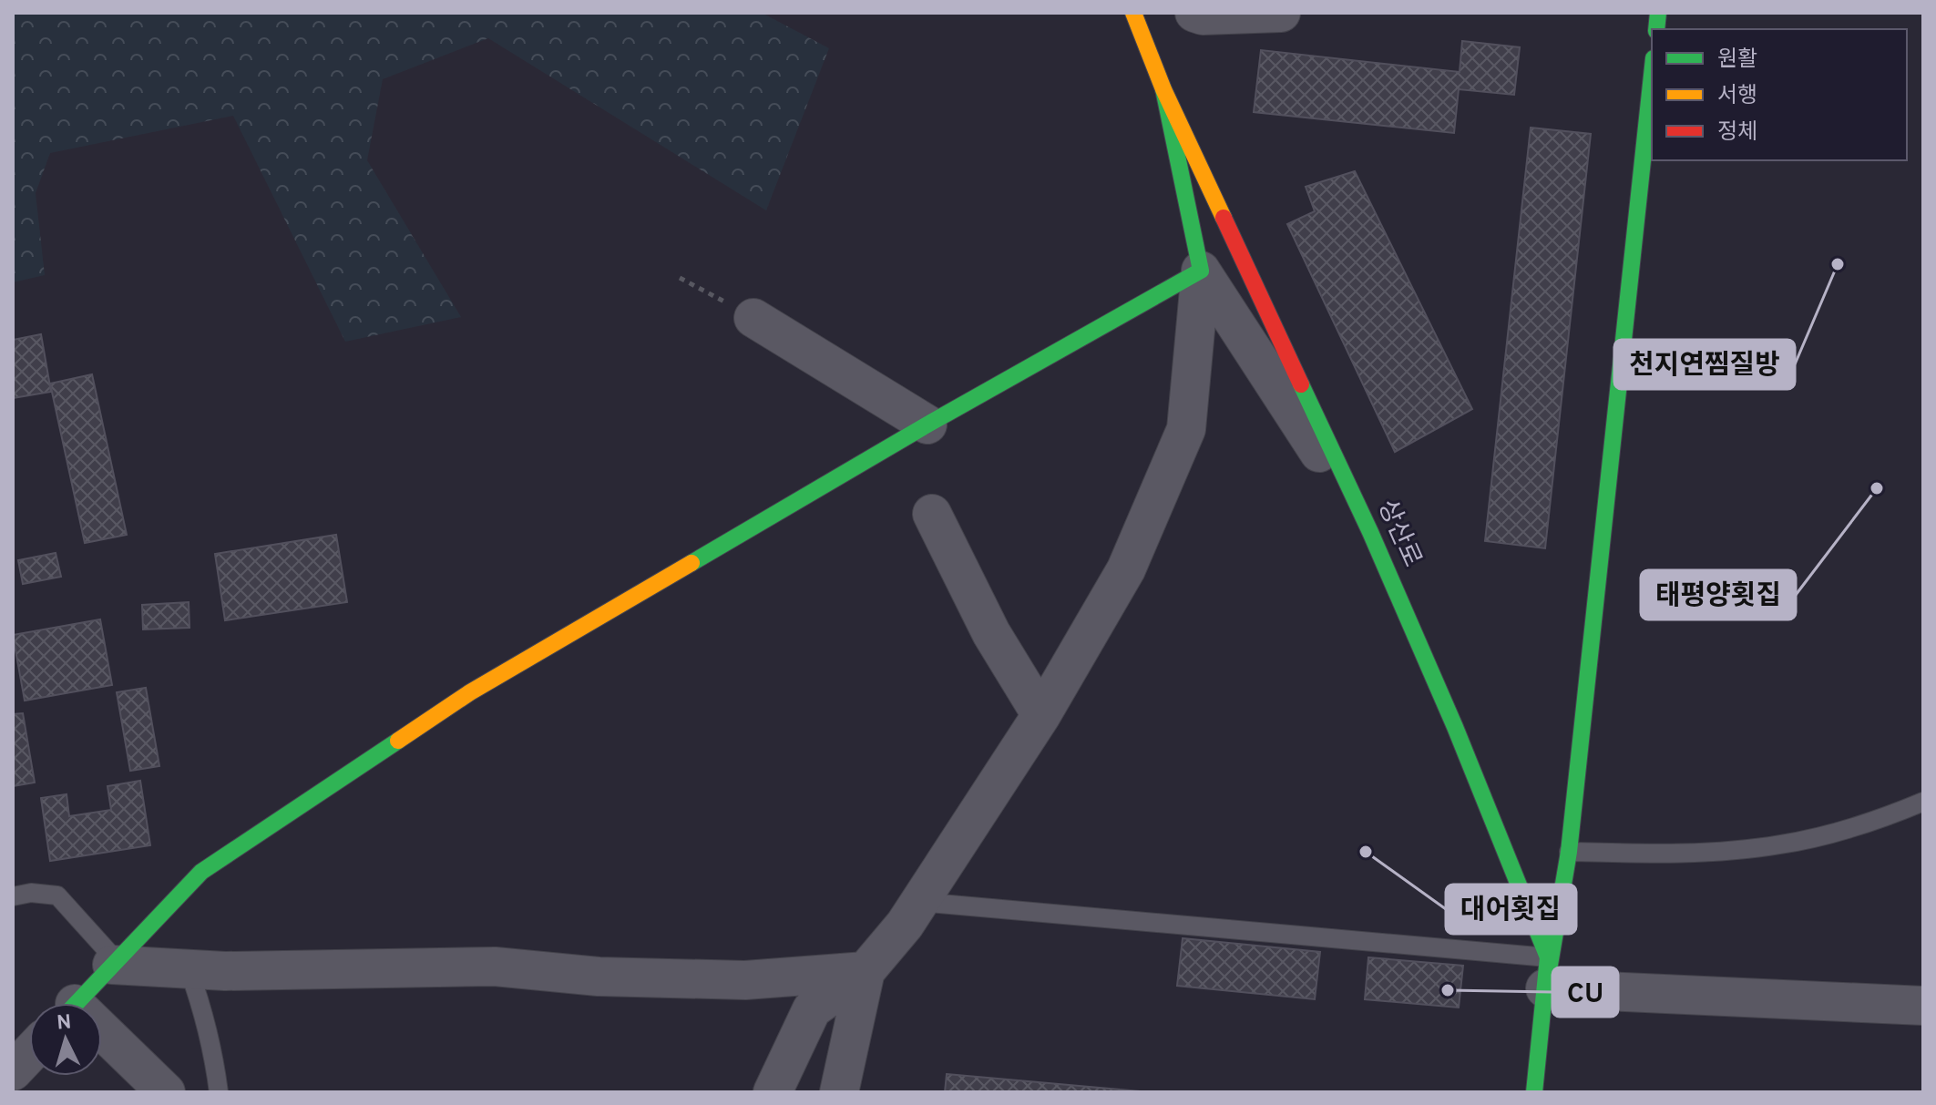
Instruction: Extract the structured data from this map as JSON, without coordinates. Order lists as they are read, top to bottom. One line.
{"streets":{"street":["상산로"]},"places":["천지연찜질방","태평양횟집","대어횟집","CU"],"legend":["원활","서행","정체"],"north":"top"}
